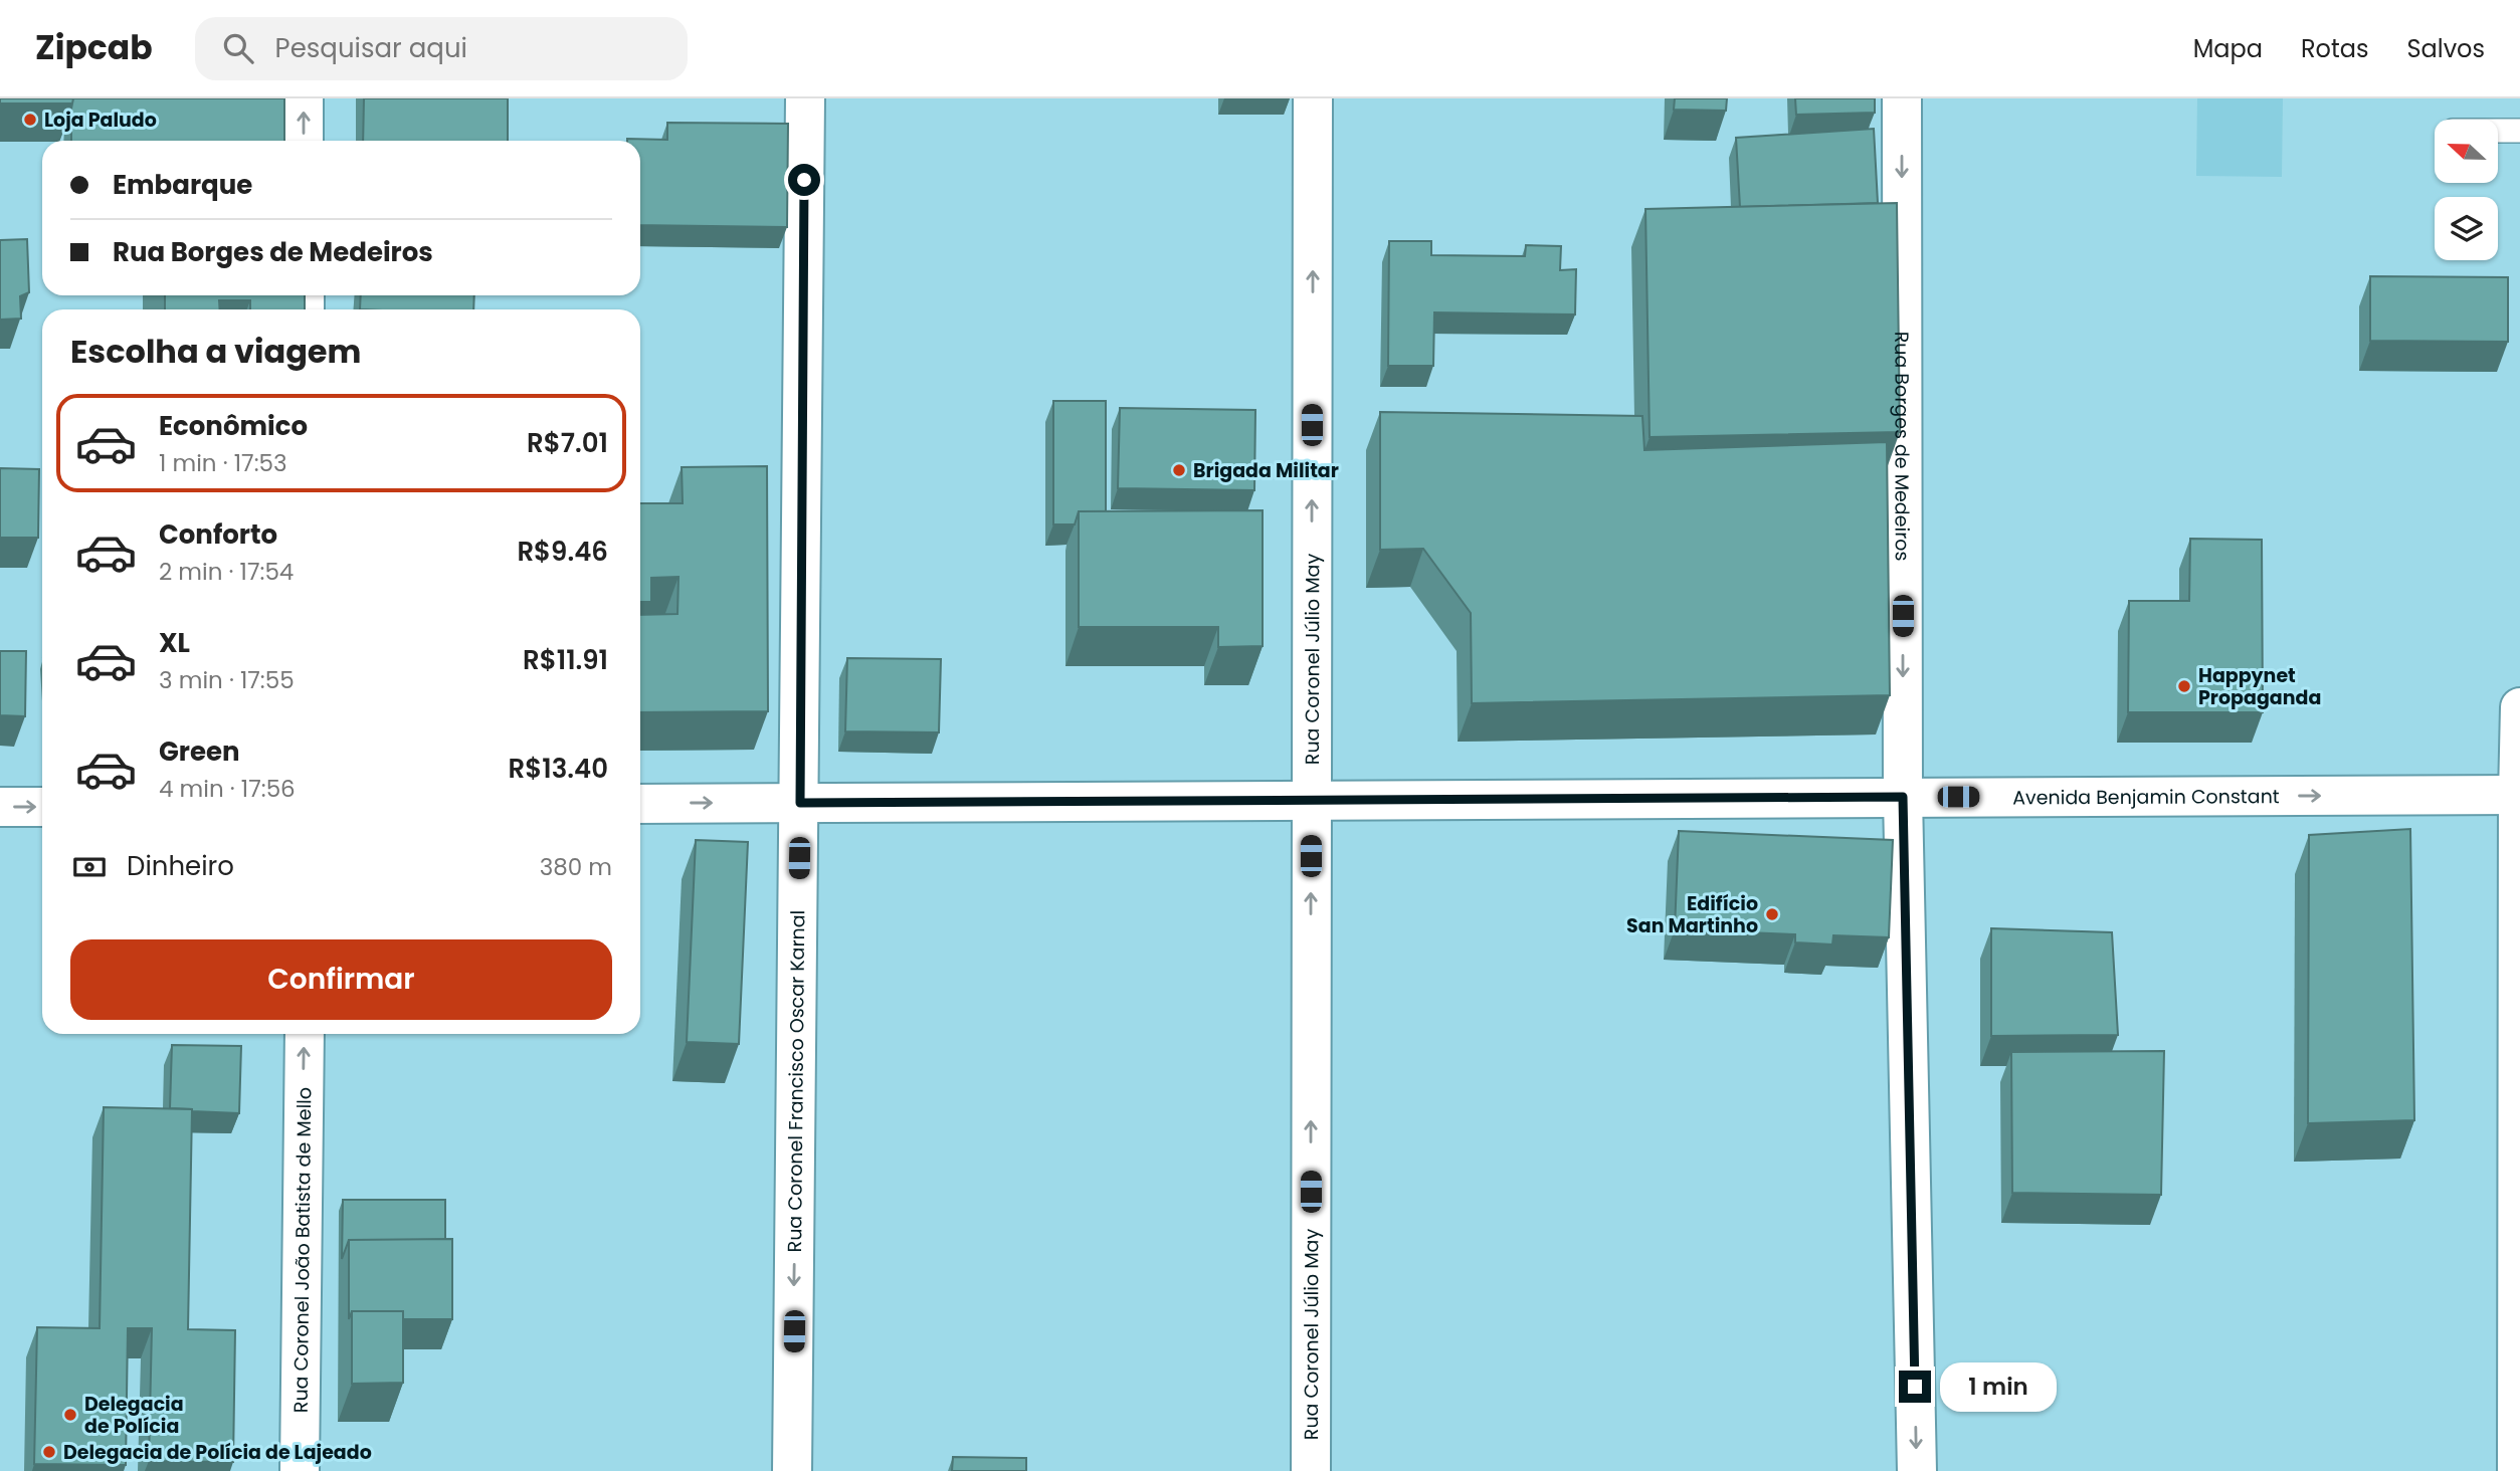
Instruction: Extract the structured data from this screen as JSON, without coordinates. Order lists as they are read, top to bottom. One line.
{"streets":{"street":["Rua Borges de Medeiros","Rua Coronel Júlio May","Avenida Benjamin Constant","Rua Coronel Francisco Oscar Karnal","Rua Coronel João Batista de Mello"]},"crossings":[["Rua Borges de Medeiros","Avenida Benjamin Constant"],["Rua Coronel Júlio May","Avenida Benjamin Constant"],["Avenida Benjamin Constant","Rua Coronel Francisco Oscar Karnal"]],"one_way":["Rua Borges de Medeiros","Rua Coronel Júlio May","Avenida Benjamin Constant","Rua Coronel Francisco Oscar Karnal","Rua Coronel João Batista de Mello"],"places":["Loja Paludo","Brigada Militar","Happynet Propaganda","Edifício San Martinho","Delegacia de Polícia","Delegacia de Polícia de Lajeado"],"north":"left","page":{"header":"Zipcab","search":"Pesquisar aqui","nav":["Mapa","Rotas","Salvos"],"banner":["Embarque","Rua Borges de Medeiros"],"heading":"Escolha a viagem","list":[{"name":"Econômico","note":"1 min · 17:53","value":"R$7.01"},{"name":"Conforto","note":"2 min · 17:54","value":"R$9.46"},{"name":"XL","note":"3 min · 17:55","value":"R$11.91"},{"name":"Green","note":"4 min · 17:56","value":"R$13.40"}],"pay":["Dinheiro","380 m"],"buttons":"Confirmar","bubble":"1 min"}}
